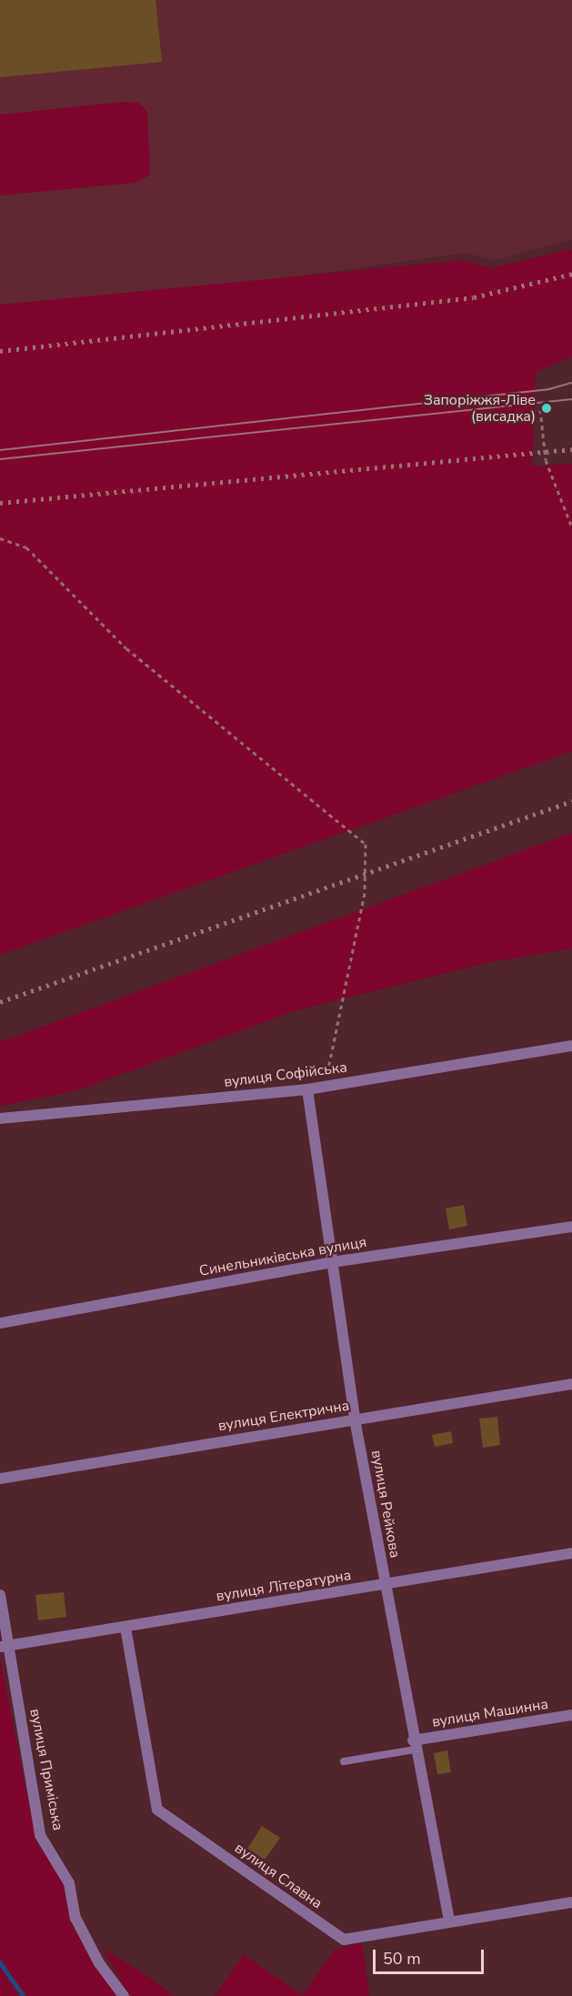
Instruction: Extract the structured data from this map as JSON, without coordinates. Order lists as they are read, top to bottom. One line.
{"streets":{"street":["вулиця Софійська","Синельниківська вулиця","вулиця Електрична","вулиця Рейкова","вулиця Літературна","вулиця Машинна","вулиця Приміська","вулиця Славна"]},"crossings":[["вулиця Софійська","вулиця Рейкова"],["Синельниківська вулиця","вулиця Рейкова"],["вулиця Електрична","вулиця Рейкова"],["вулиця Рейкова","вулиця Літературна"],["вулиця Рейкова","вулиця Машинна"],["вулиця Рейкова","вулиця Славна"],["вулиця Літературна","вулиця Приміська"],["вулиця Літературна","вулиця Славна"]],"places":["Запоріжжя-Ліве (висадка)"],"scale_bar":"50 m"}
